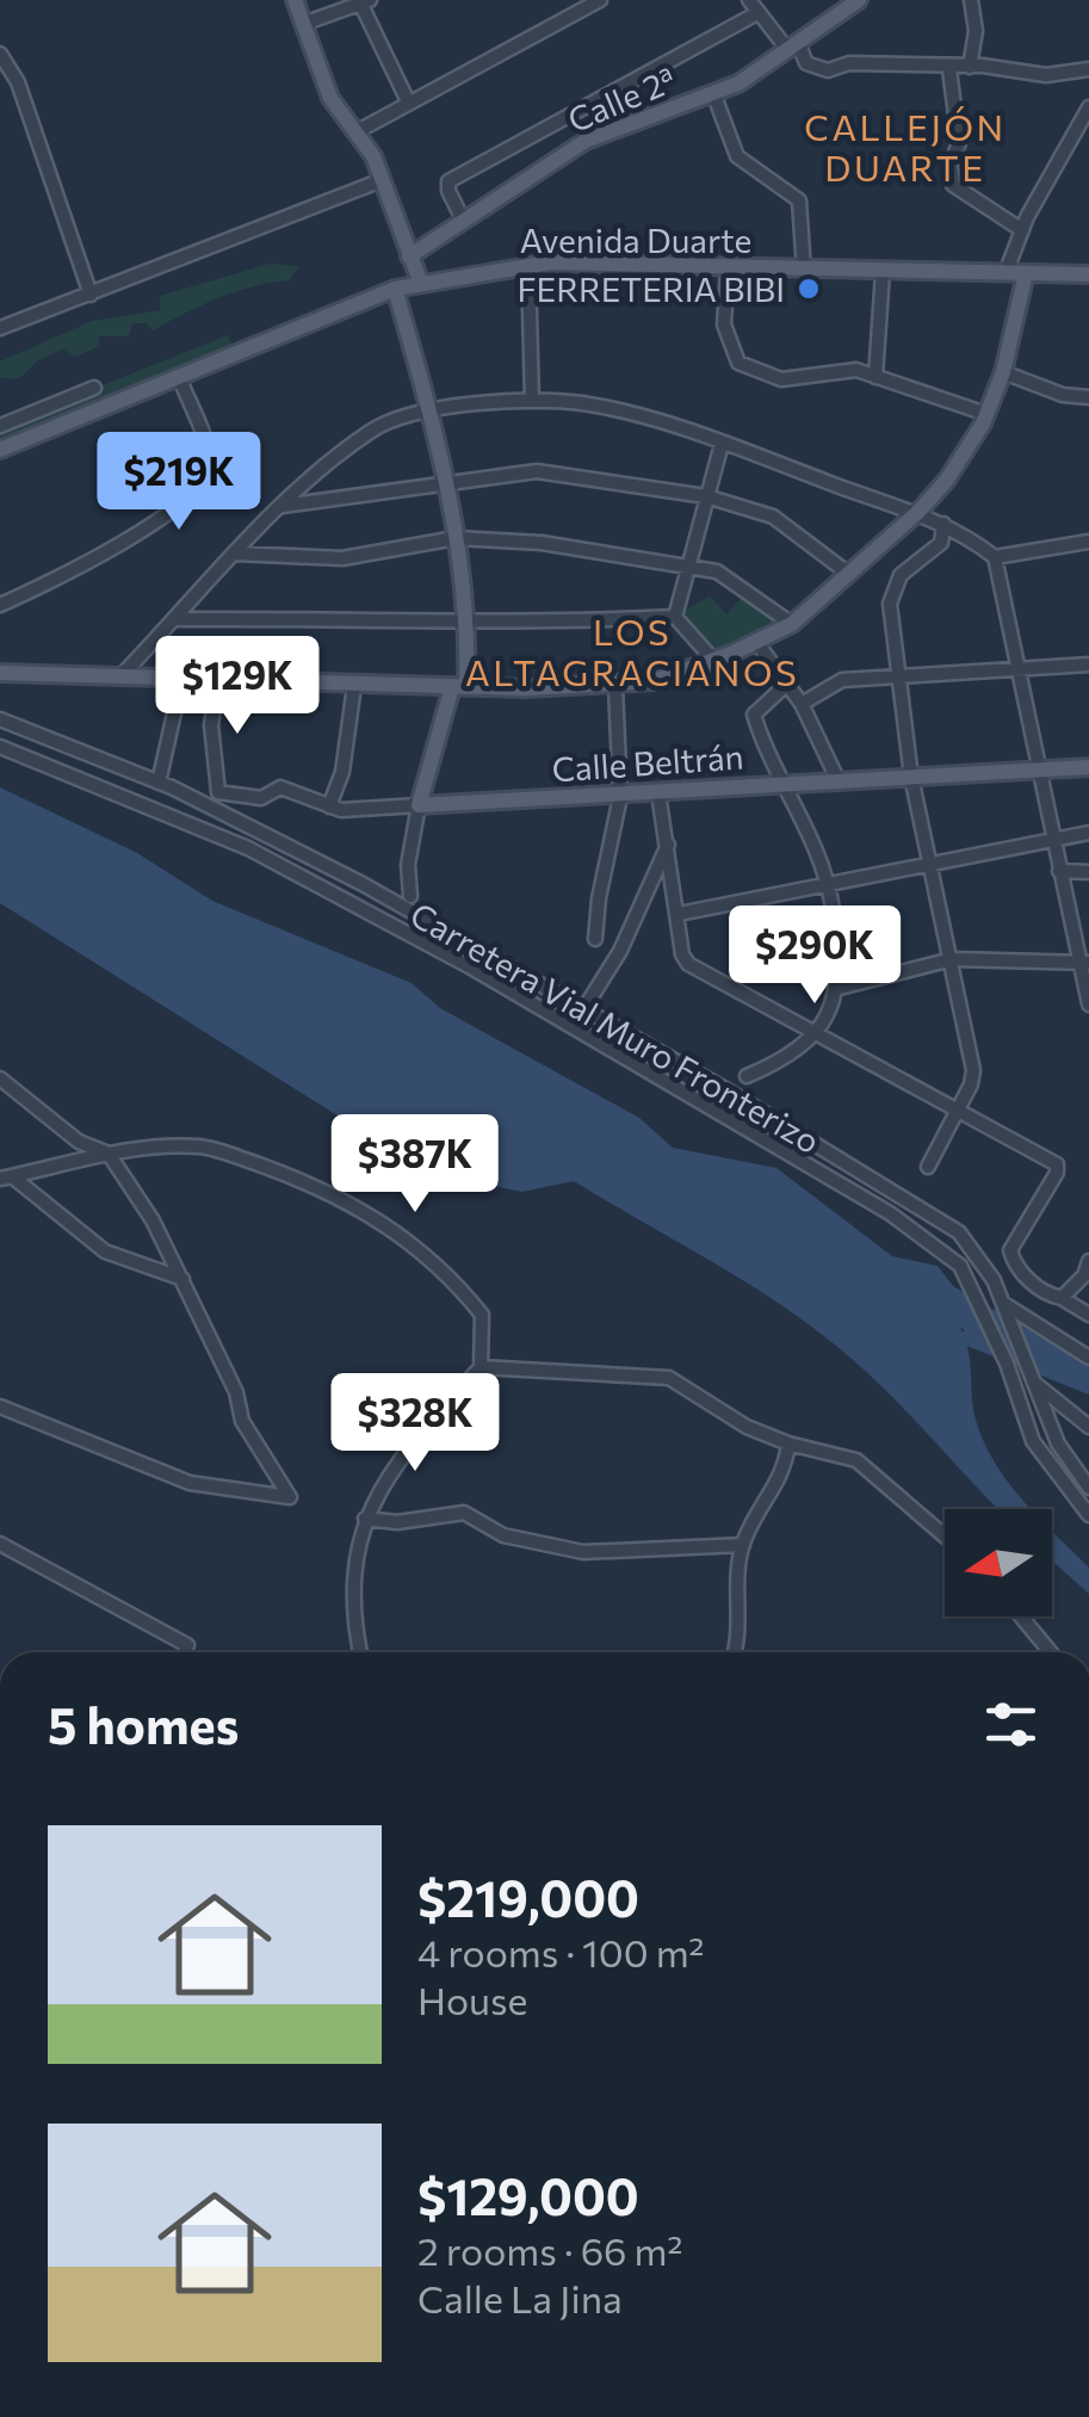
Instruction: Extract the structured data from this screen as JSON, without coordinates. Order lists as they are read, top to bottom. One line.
{"streets":{"main road":["Calle 2ª","Avenida Duarte","Calle Beltrán"],"street":["Carretera Vial Muro Fronterizo"]},"districts":["CALLEJÓN DUARTE","LOS ALTAGRACIANOS"],"places":["FERRETERIA BIBI"],"north":"left","page":{"price":["$219K","$129K","$290K","$387K","$328K"],"heading":"5 homes","list":[{"name":"$219,000","note":"4 rooms · 100 m² · House"},{"name":"$129,000","note":"2 rooms · 66 m² · Calle La Jina"}]}}
